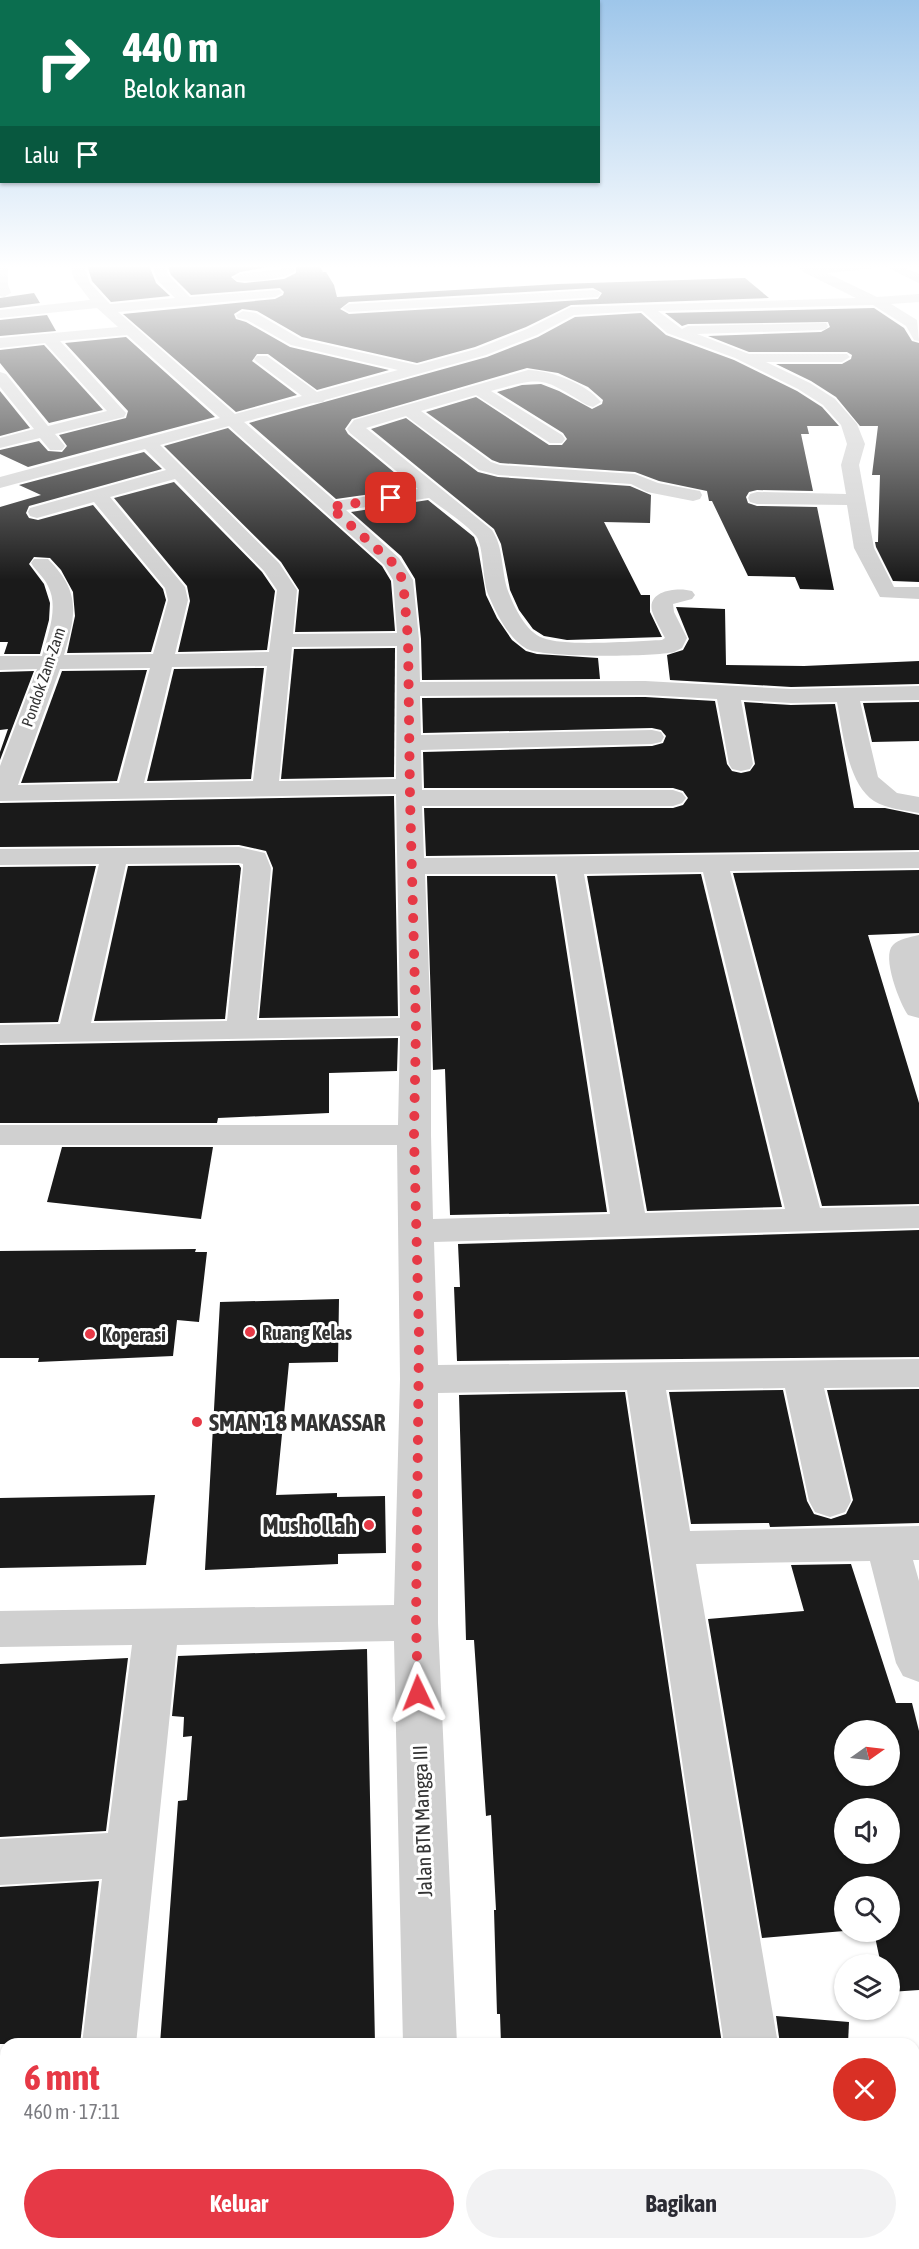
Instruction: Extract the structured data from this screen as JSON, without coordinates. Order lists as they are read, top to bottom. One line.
{"streets":{"street":["Pondok Zam-Zam","Jalan BTN Mangga III"]},"places":["Ruang Kelas","Koperasi","SMAN 18 MAKASSAR","Mushollah"],"north":"right","page":{"turn":["440 m","Belok kanan"],"then":"Lalu","heading":["6 mnt","460 m · 17:11"],"buttons":["Keluar","Bagikan"]}}
